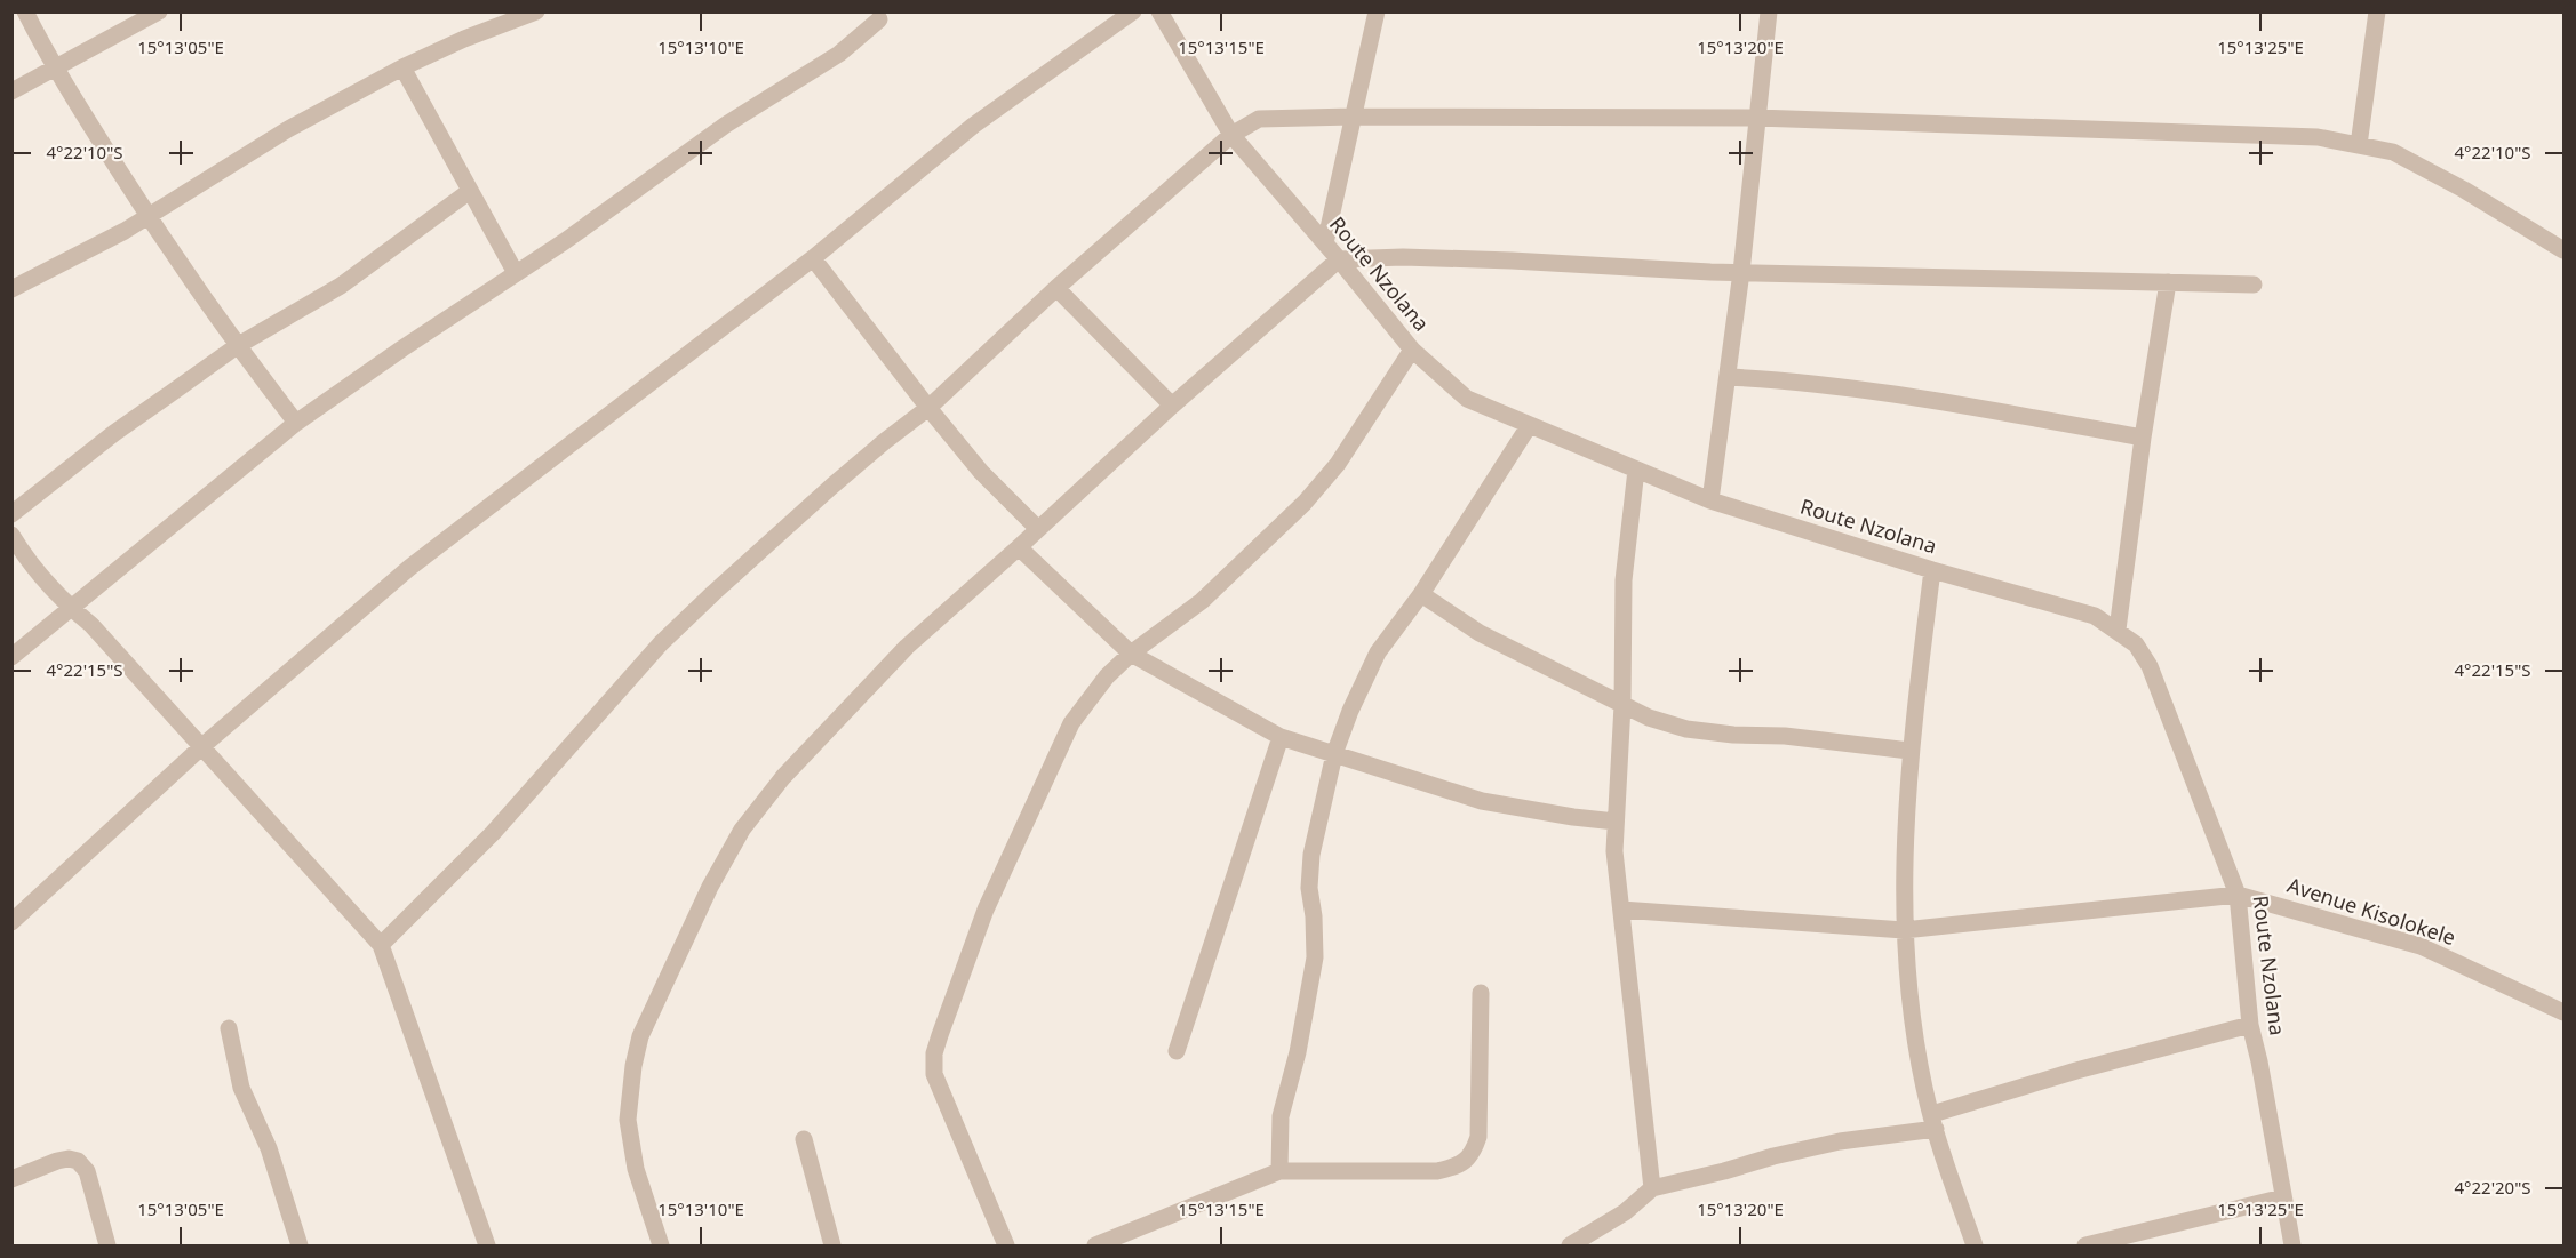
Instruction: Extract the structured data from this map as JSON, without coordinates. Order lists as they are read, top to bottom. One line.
{"streets":{"street":["Route Nzolana","Avenue Kisolokele"]},"crossings":[["Route Nzolana","Avenue Kisolokele"]],"coordinates":["15°13'05\"E","15°13'10\"E","15°13'15\"E","15°13'20\"E","15°13'25\"E","4°22'10\"S","4°22'15\"S","4°22'20\"S"]}
